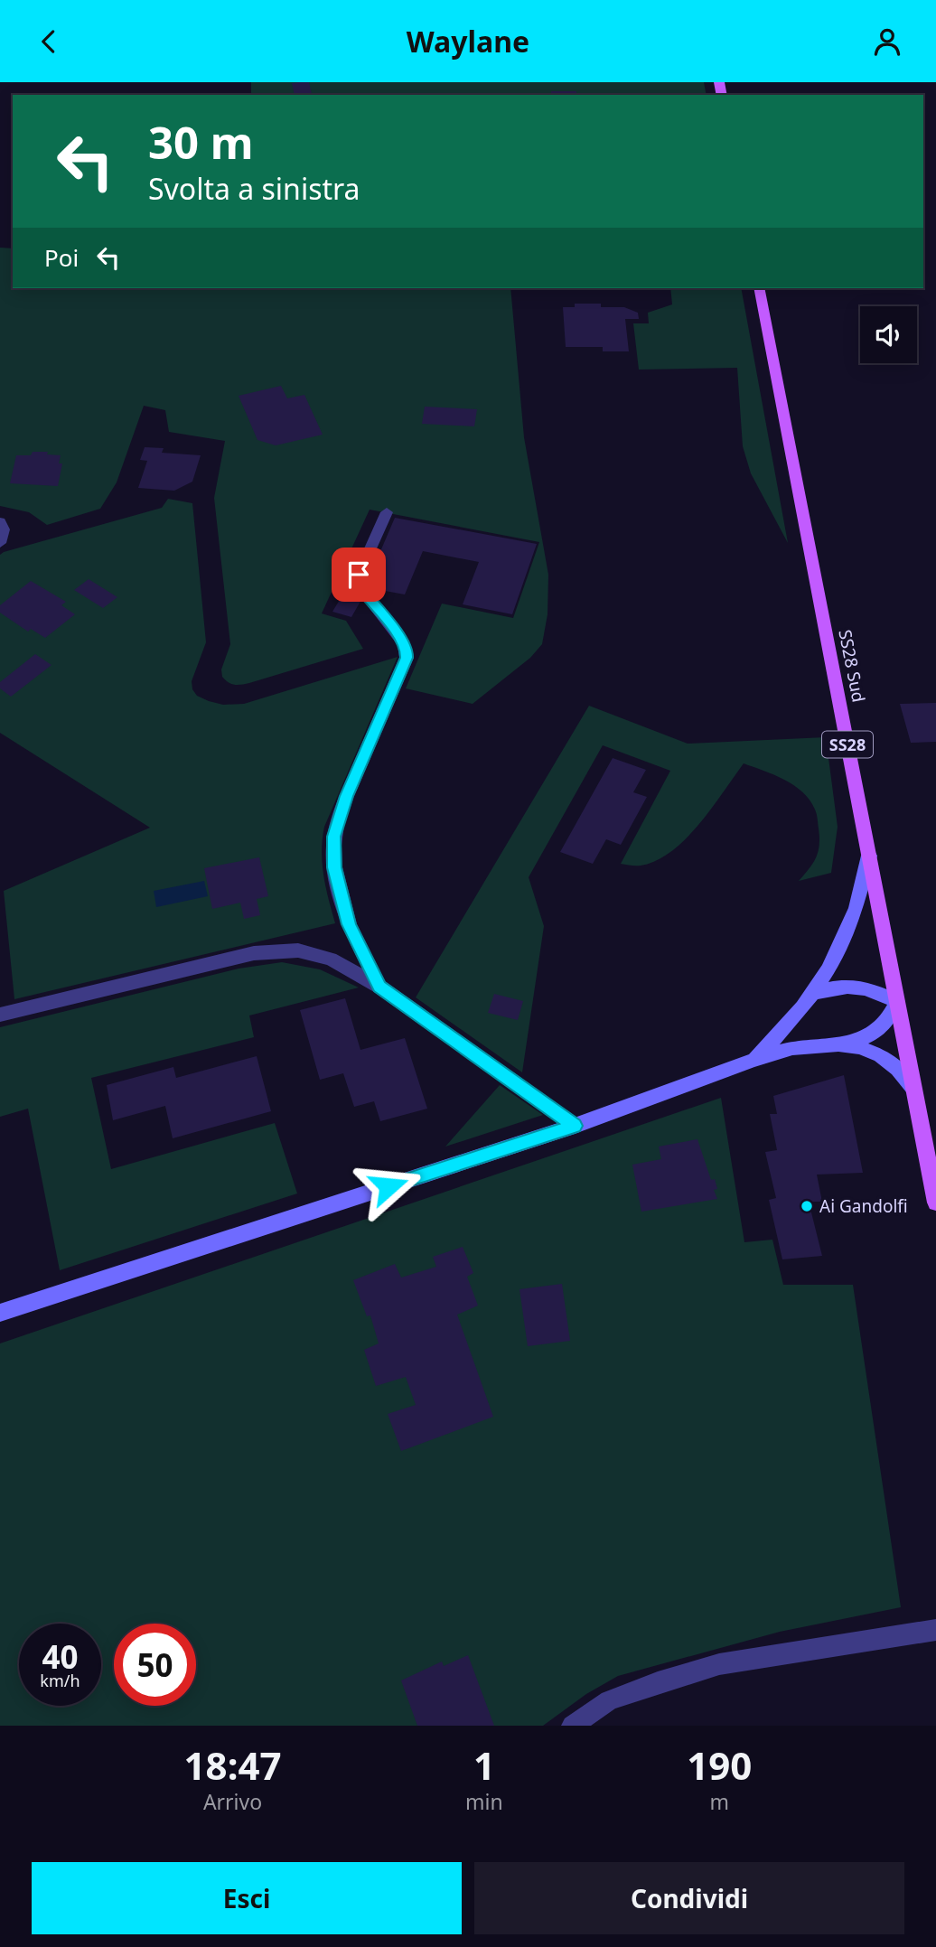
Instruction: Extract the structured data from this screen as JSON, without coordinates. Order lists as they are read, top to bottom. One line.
{"streets":{"main road":["SS28 Sud","SS28"]},"places":["Ai Gandolfi"],"page":{"header":"Waylane","turn":["30 m","Svolta a sinistra"],"then":"Poi","speed":"40 km/h","limit":"50","eta":["18:47","Arrivo","1","min","190","m"],"buttons":["Esci","Condividi"]}}
